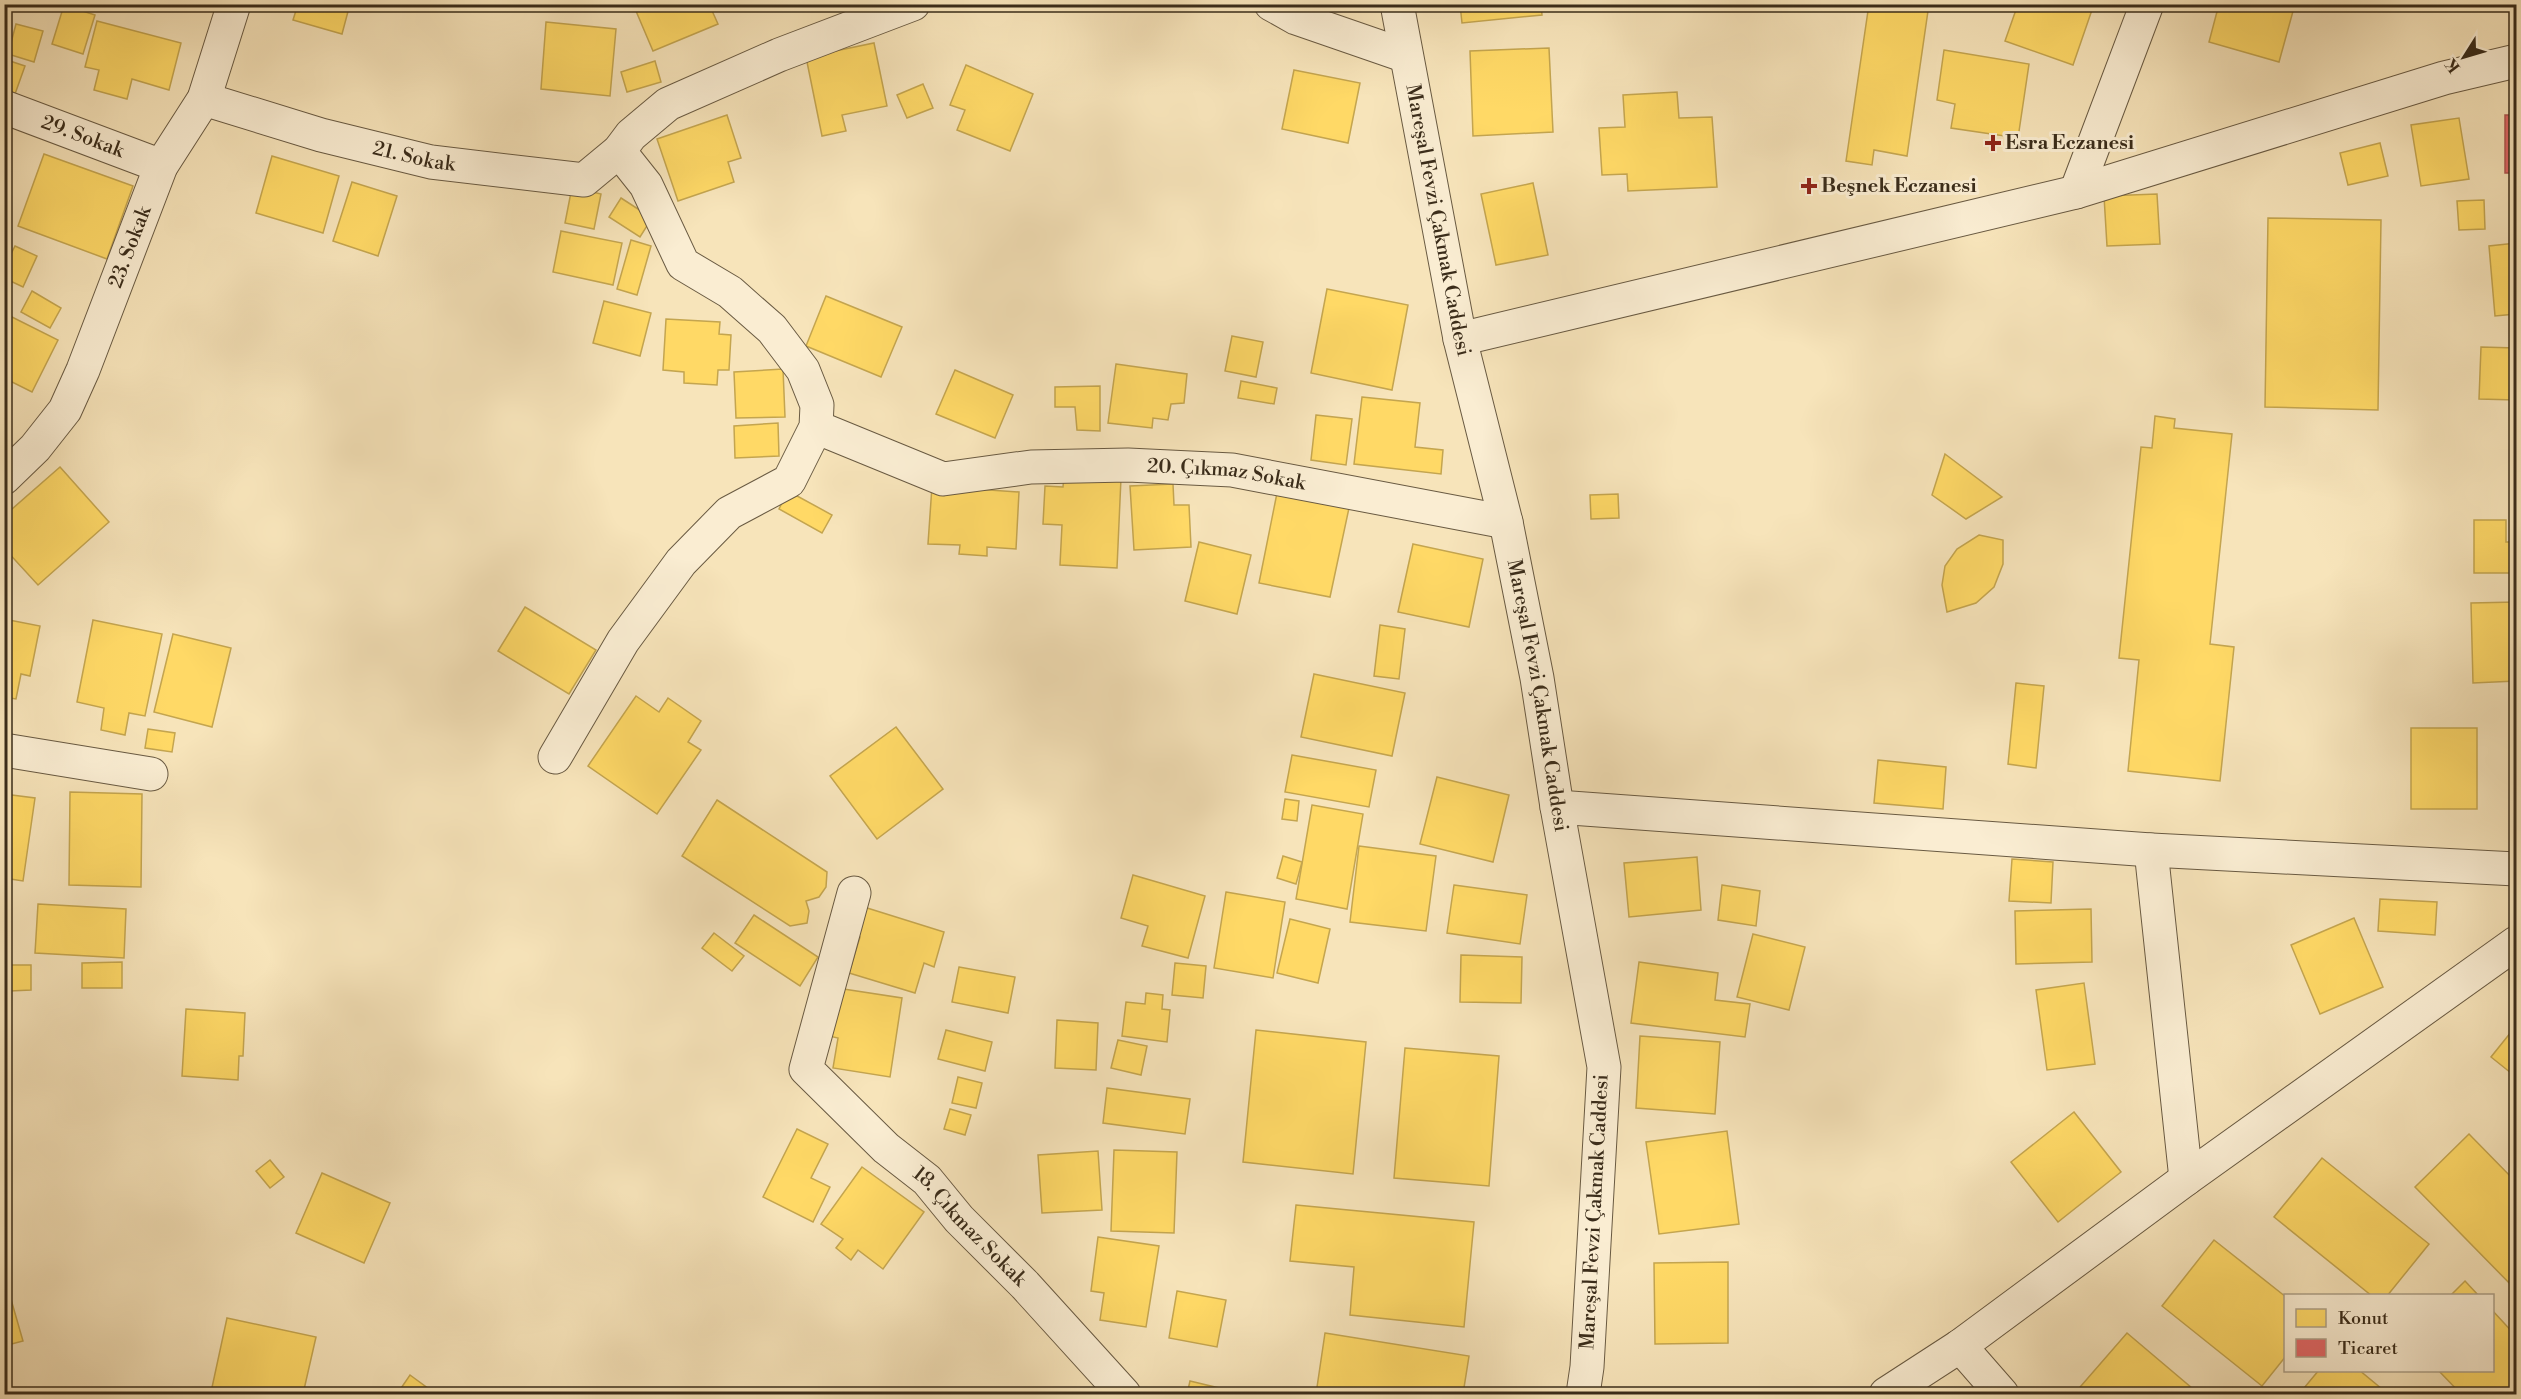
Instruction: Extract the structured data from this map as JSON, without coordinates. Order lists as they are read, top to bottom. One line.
{"streets":{"street":["29. Sokak","21. Sokak","Mareşal Fevzi Çakmak Caddesi","23. Sokak","20. Çıkmaz Sokak","18. Çıkmaz Sokak"]},"crossings":[["29. Sokak","23. Sokak"],["21. Sokak","23. Sokak"],["Mareşal Fevzi Çakmak Caddesi","20. Çıkmaz Sokak"]],"places":{"health":["Esra Eczanesi","Beşnek Eczanesi"]},"legend":["Konut","Ticaret"],"north":"bottom left"}
